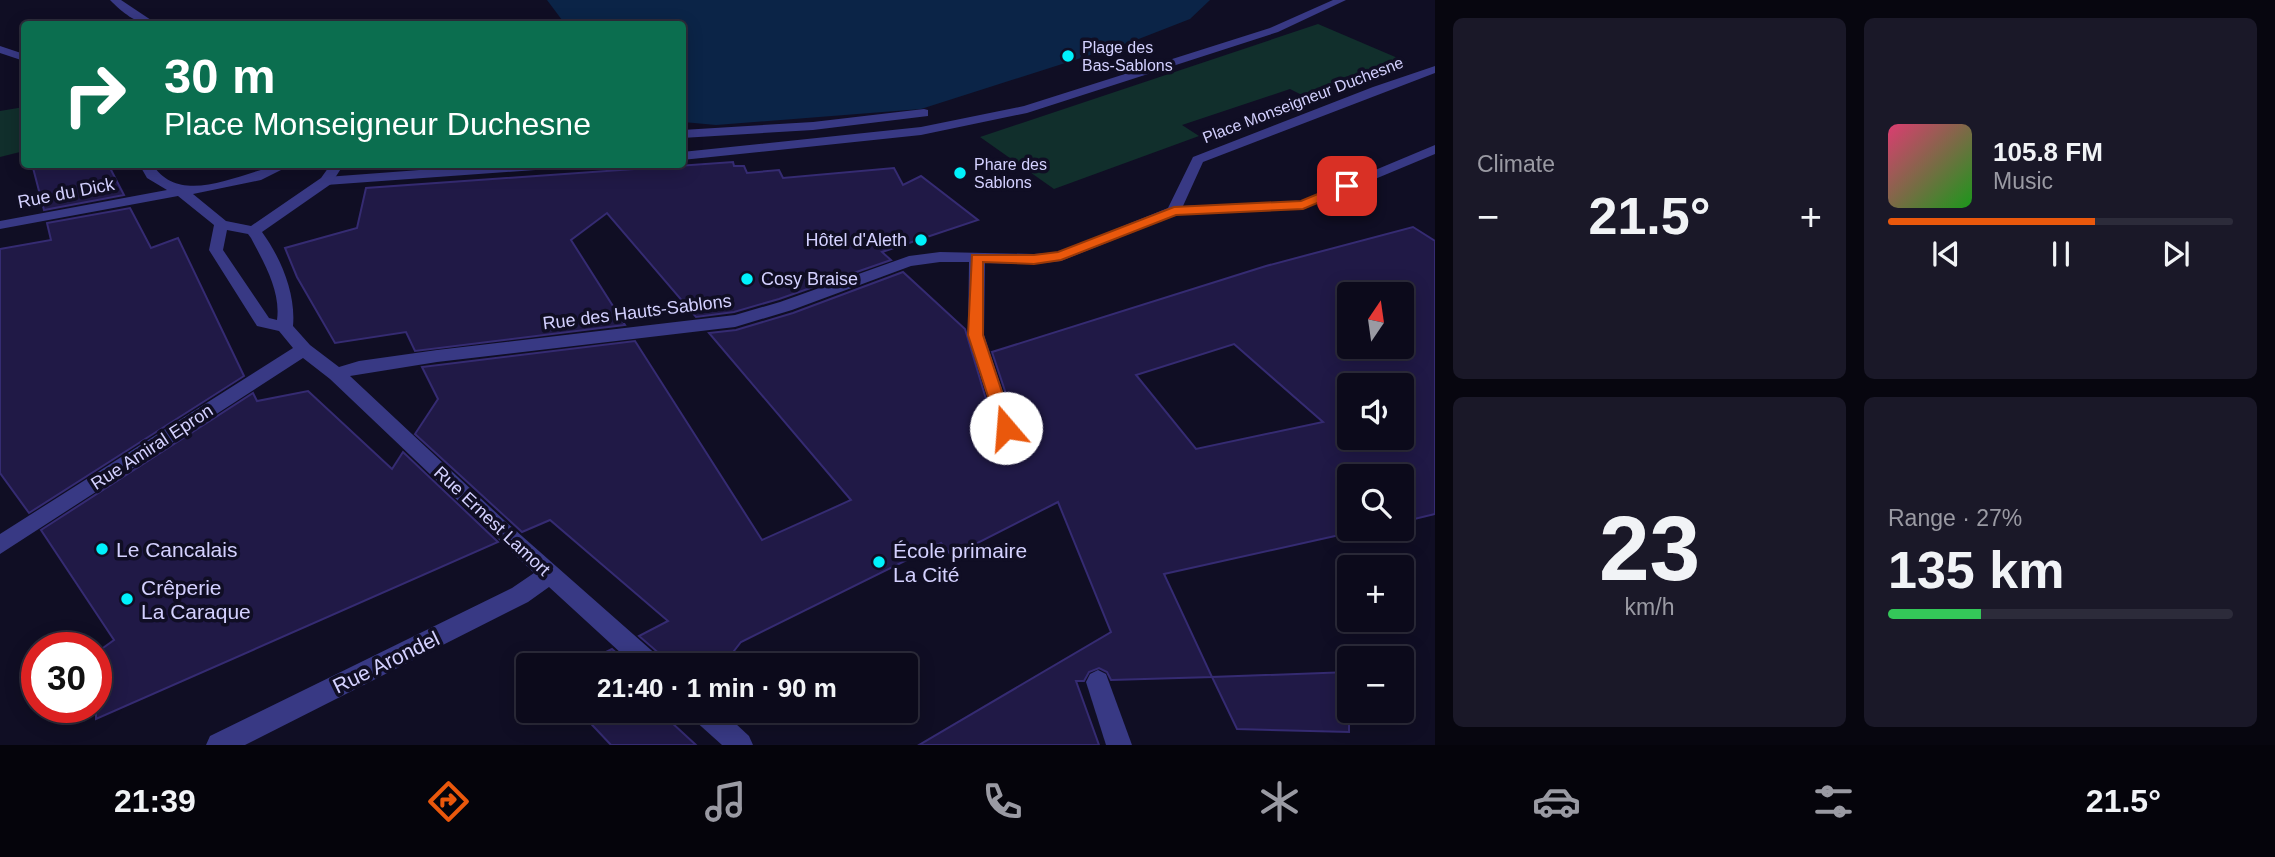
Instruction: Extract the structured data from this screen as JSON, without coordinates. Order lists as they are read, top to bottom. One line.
{"streets":{"street":["Place Monseigneur Duchesne","Rue du Dick","Rue des Hauts-Sablons","Rue Amiral Epron","Rue Ernest Lamort","Rue Arondel"]},"crossings":[["Rue des Hauts-Sablons","Rue Ernest Lamort"],["Rue Amiral Epron","Rue Ernest Lamort"],["Rue Ernest Lamort","Rue Arondel"]],"places":["Plage des Bas-Sablons","Phare des Sablons","Hôtel d'Aleth","Cosy Braise","Le Cancalais","École primaire La Cité","Crêperie La Caraque"],"north":"top","page":{"tile":["Climate",["23","km/h"],["Range · 27%","135 km"]],"turn":["30 m","Place Monseigneur Duchesne"],"song":["105.8 FM","Music"],"heat":["−","21.5°","+"],"map_buttons":["+","−"],"limit":"30","trip":"21:40 · 1 min · 90 m","tabs":["21:39","21.5°"]}}
